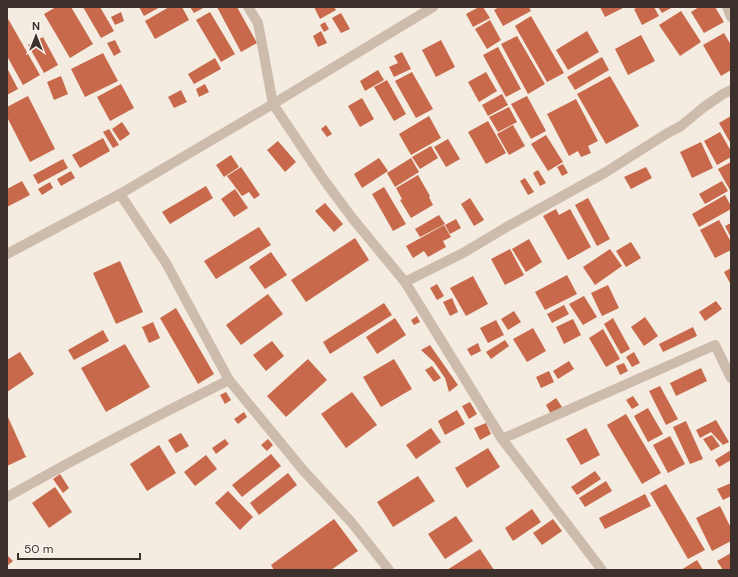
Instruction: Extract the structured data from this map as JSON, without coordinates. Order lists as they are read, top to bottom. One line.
{"scale_bar":"50 m","north":"top"}
